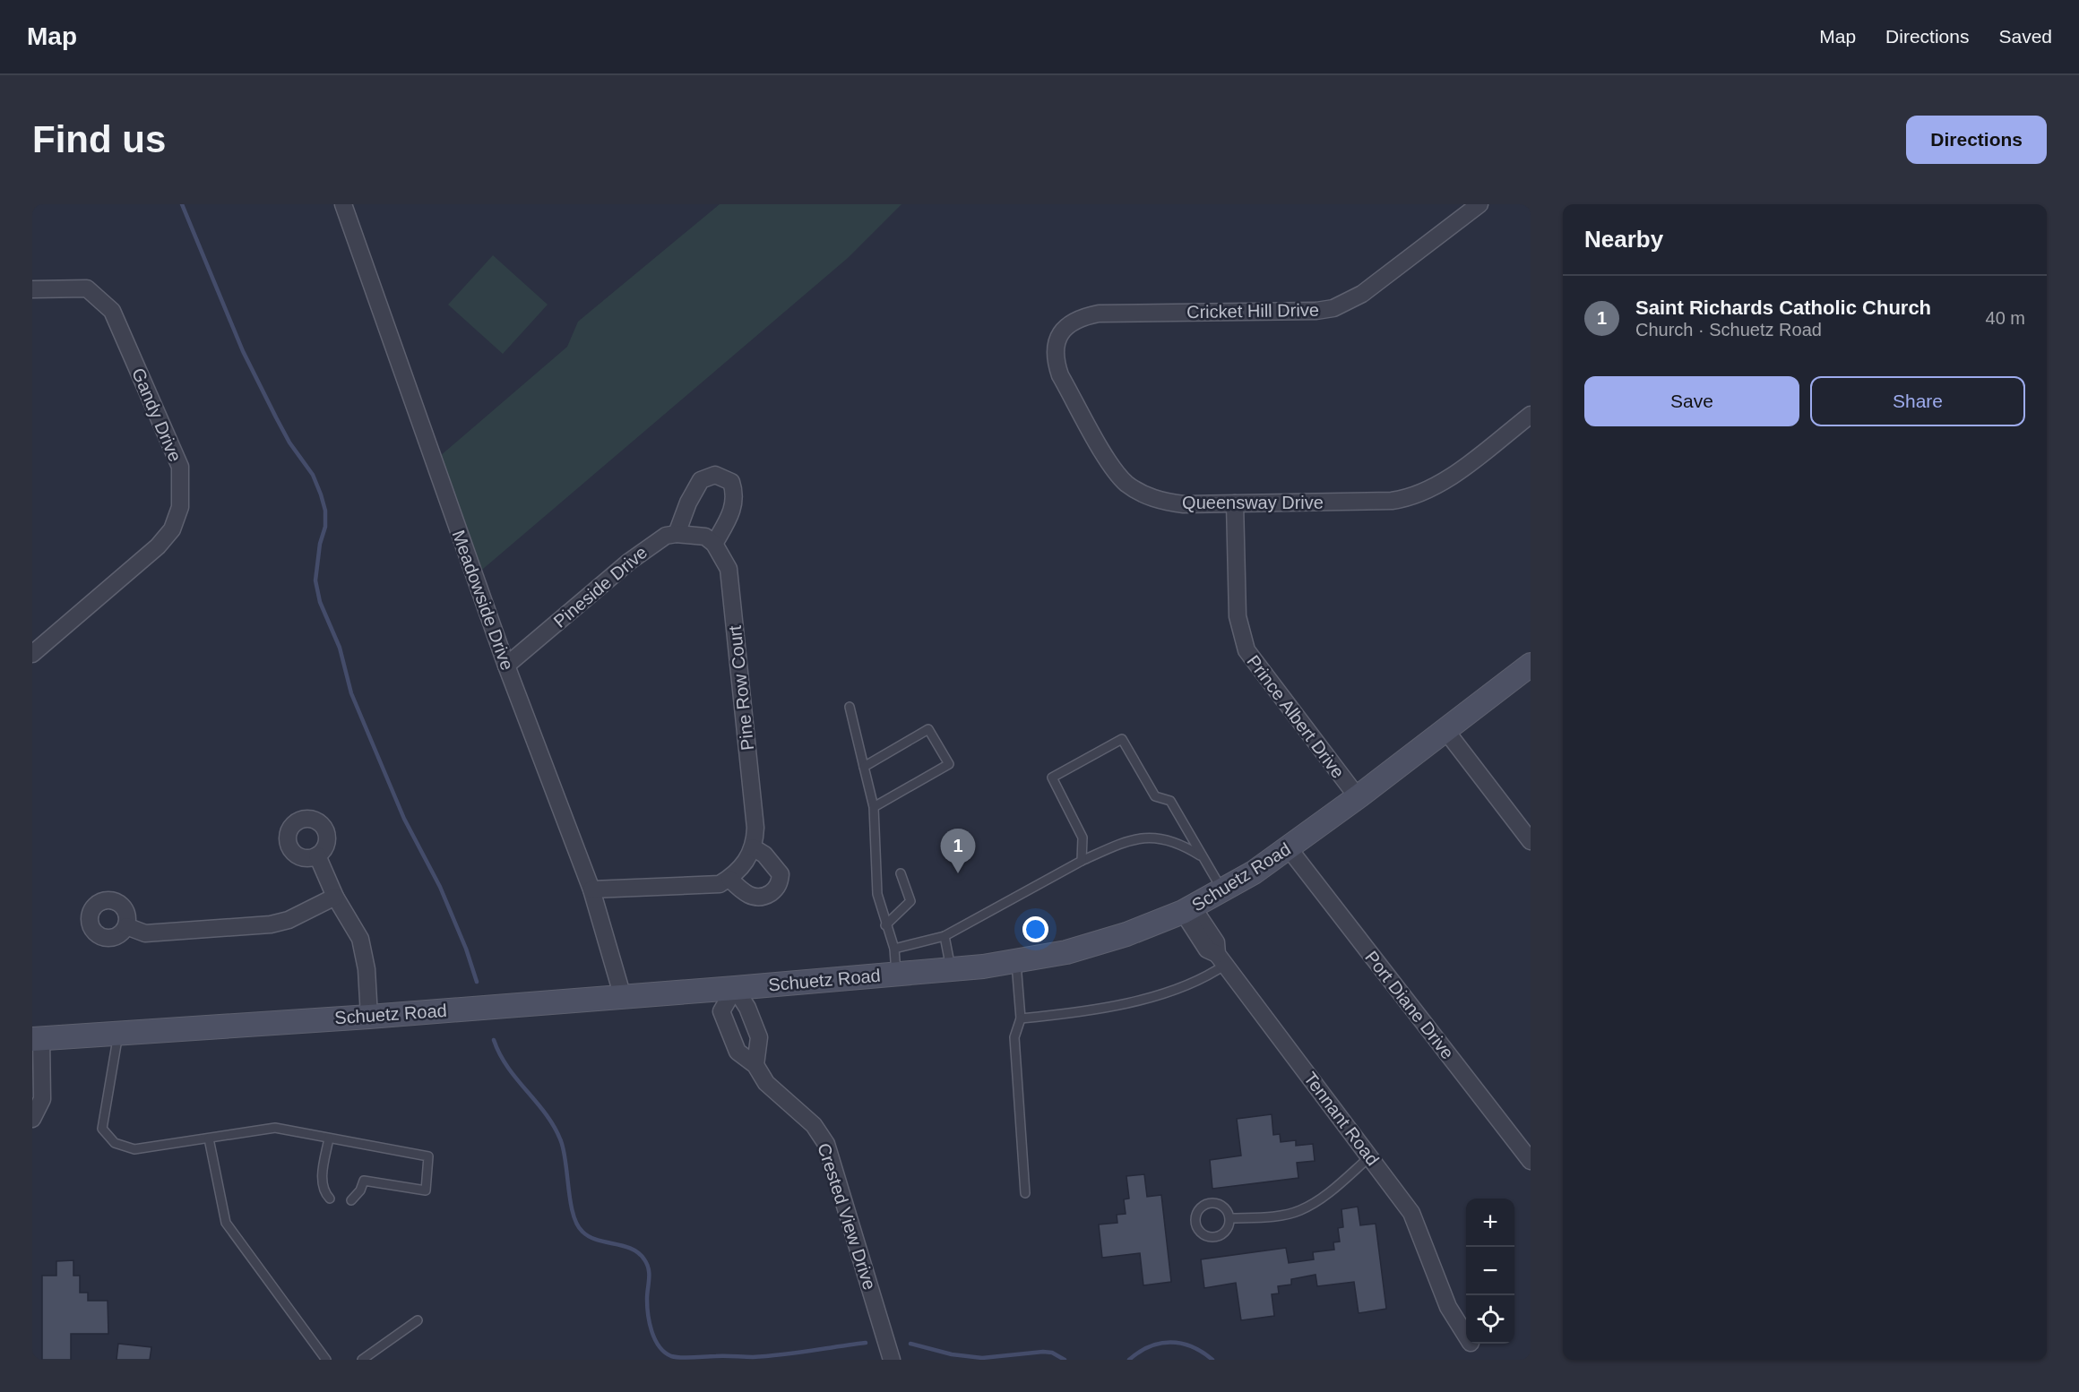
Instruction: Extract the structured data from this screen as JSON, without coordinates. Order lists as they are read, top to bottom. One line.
{"streets":{"main road":["Schuetz Road"],"street":["Cricket Hill Drive","Gandy Drive","Queensway Drive","Pineside Drive","Meadowside Drive","Pine Row Court","Prince Albert Drive","Port Diane Drive","Tennant Road","Crested View Drive"]},"crossings":[["Cricket Hill Drive","Queensway Drive"],["Queensway Drive","Prince Albert Drive"],["Pineside Drive","Meadowside Drive"],["Pineside Drive","Pine Row Court"],["Meadowside Drive","Schuetz Road"],["Prince Albert Drive","Schuetz Road"],["Schuetz Road","Port Diane Drive"],["Schuetz Road","Tennant Road"],["Schuetz Road","Crested View Drive"]],"page":{"header":"Map","nav":["Map","Directions","Saved"],"buttons":["Directions",["Save","Share"]],"title":"Find us","heading":"Nearby","list":[{"mark":"1","name":"Saint Richards Catholic Church","note":"Church · Schuetz Road","value":"40 m"}],"pins":"1","map_buttons":["+","−"]}}
